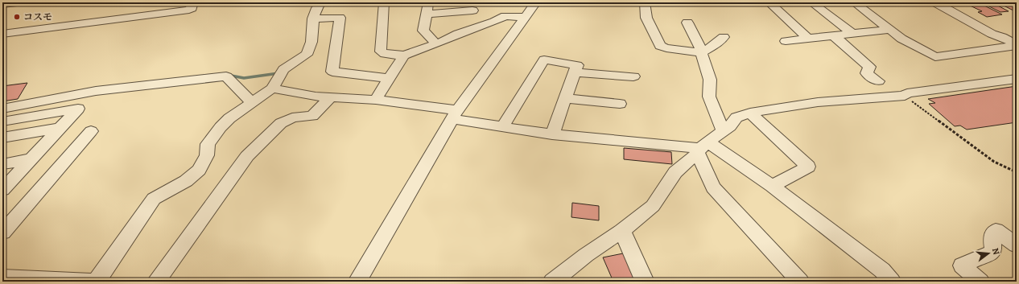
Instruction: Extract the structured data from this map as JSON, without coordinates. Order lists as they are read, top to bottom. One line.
{"places":["コスモ"],"north":"right"}
